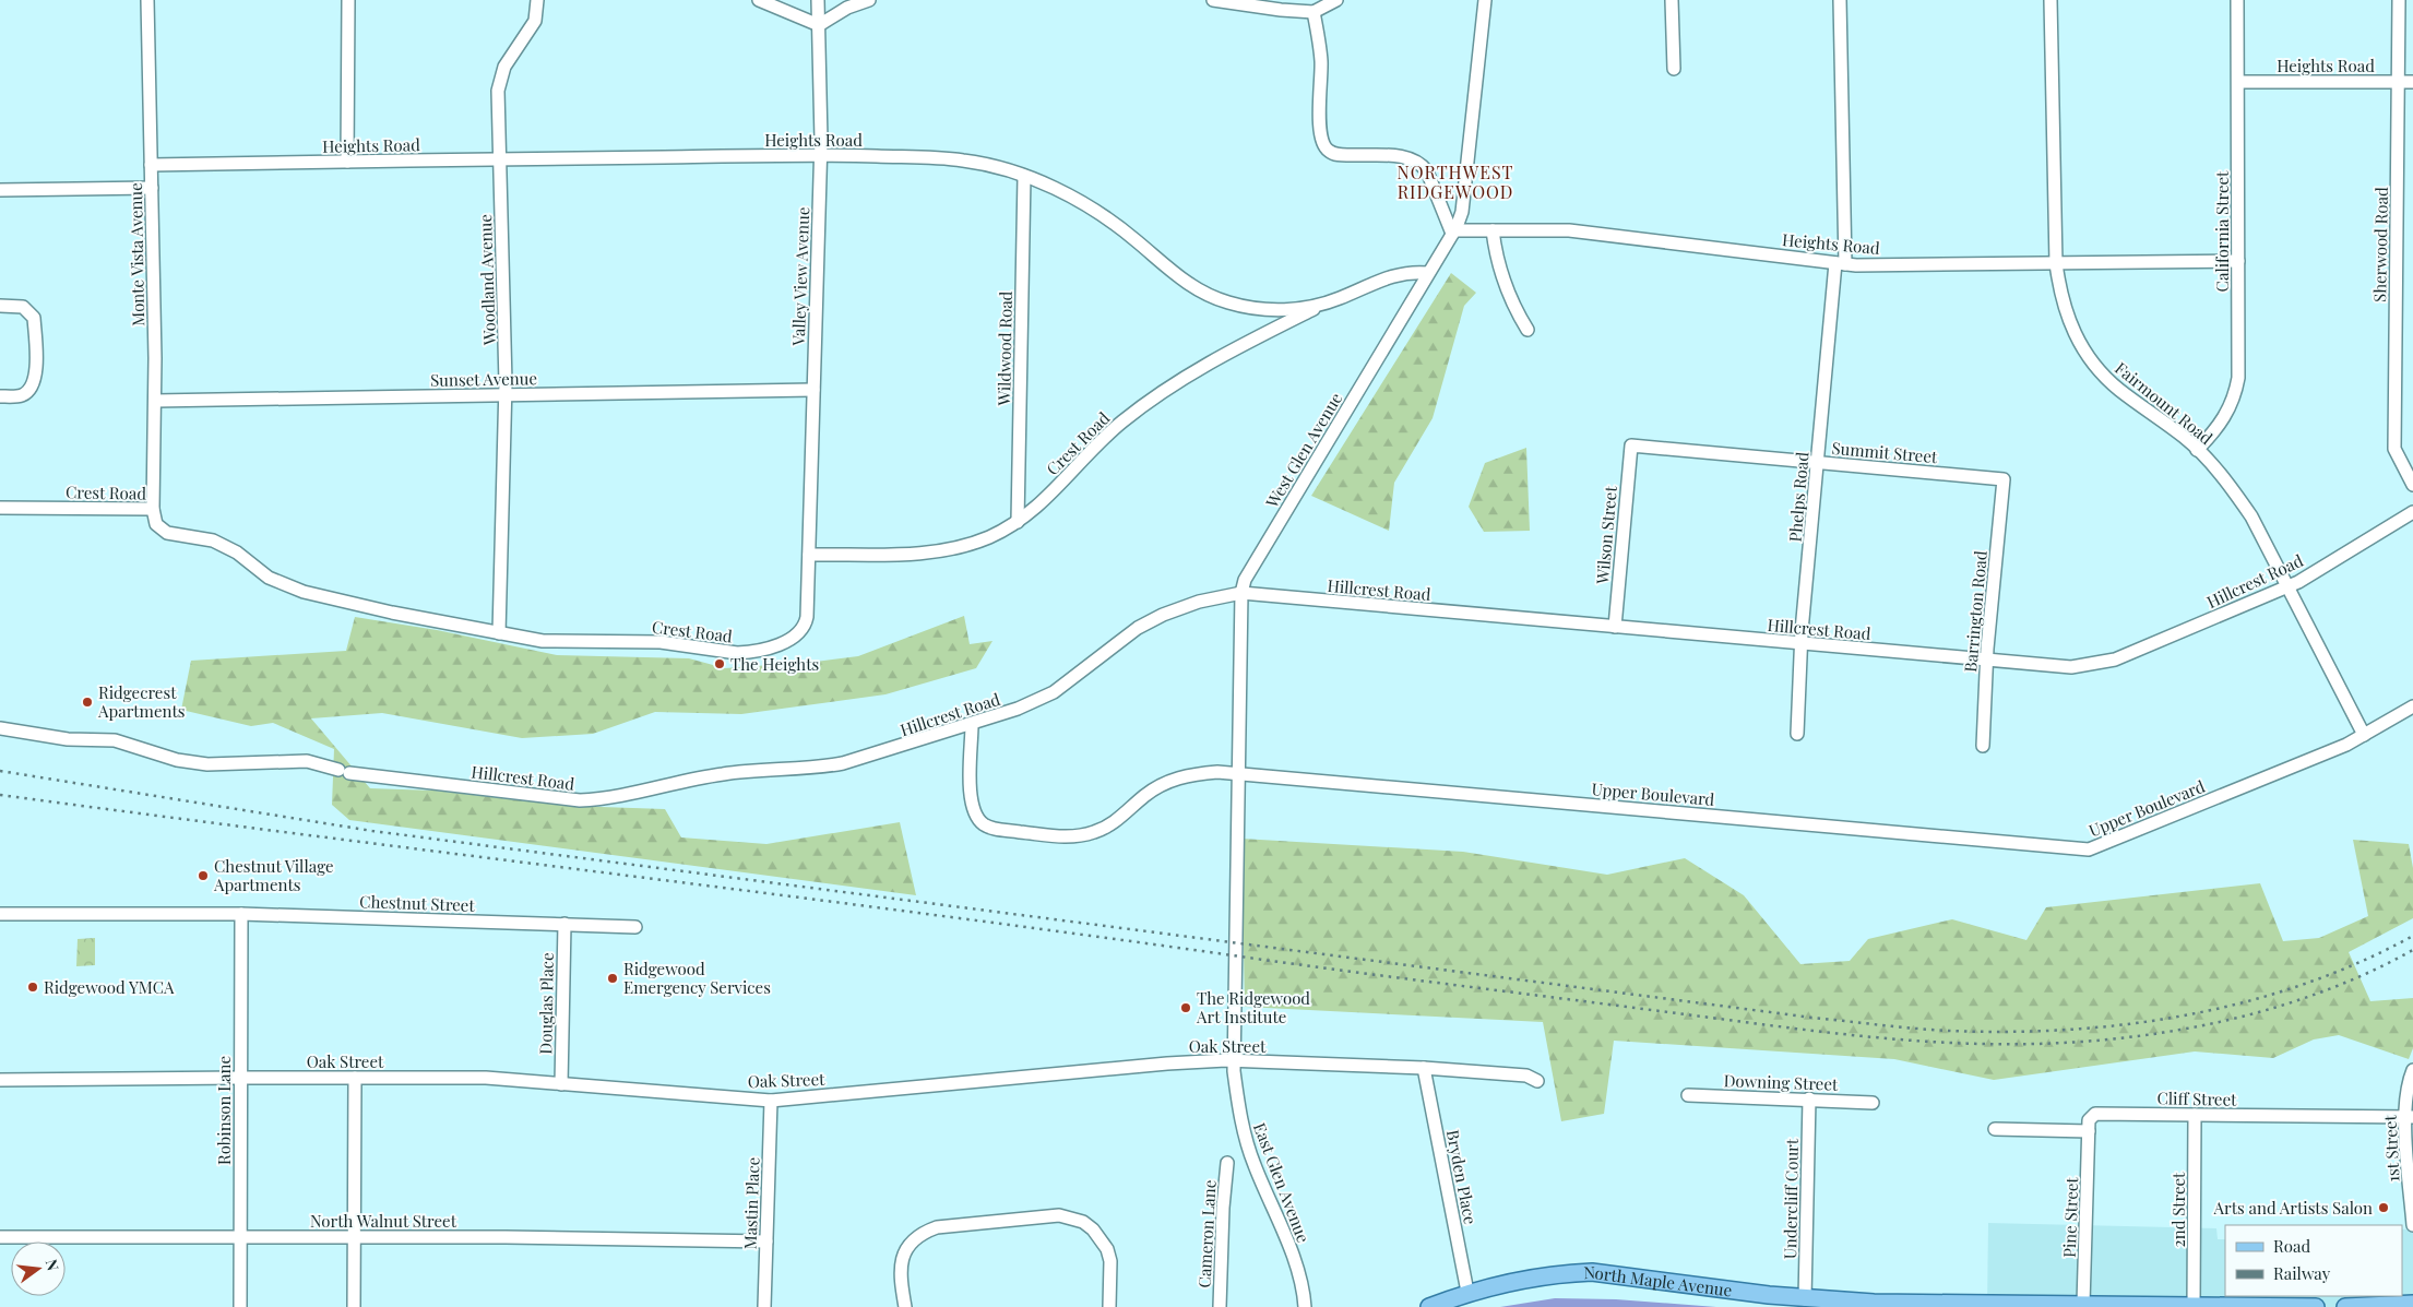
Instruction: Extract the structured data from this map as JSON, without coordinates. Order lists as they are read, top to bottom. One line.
{"streets":{"main road":["North Maple Avenue"],"street":["Heights Road","California Street","Sherwood Road","Monte Vista Avenue","Valley View Avenue","Woodland Avenue","Wildwood Road","Sunset Avenue","Fairmount Road","Crest Road","West Glen Avenue","Summit Street","Phelps Road","Wilson Street","Hillcrest Road","Barrington Road","Upper Boulevard","Chestnut Street","Douglas Place","Oak Street","Downing Street","Cliff Street","Robinson Lane","1st Street","Bryden Place","East Glen Avenue","Undercliff Court","Mastin Place","2nd Street","Pine Street","North Walnut Street","Cameron Lane"]},"crossings":[["Heights Road","California Street"],["Heights Road","Sherwood Road"],["Heights Road","Monte Vista Avenue"],["Heights Road","Valley View Avenue"],["Heights Road","Woodland Avenue"],["Heights Road","Wildwood Road"],["Heights Road","Fairmount Road"],["Heights Road","Crest Road"],["Heights Road","West Glen Avenue"],["Heights Road","Phelps Road"],["California Street","Fairmount Road"],["Monte Vista Avenue","Sunset Avenue"],["Monte Vista Avenue","Crest Road"],["Valley View Avenue","Sunset Avenue"],["Valley View Avenue","Crest Road"],["Woodland Avenue","Sunset Avenue"],["Woodland Avenue","Crest Road"],["Wildwood Road","Crest Road"],["Fairmount Road","Hillcrest Road"],["Fairmount Road","Upper Boulevard"],["West Glen Avenue","Hillcrest Road"],["West Glen Avenue","Upper Boulevard"],["West Glen Avenue","East Glen Avenue"],["Summit Street","Phelps Road"],["Summit Street","Wilson Street"],["Summit Street","Barrington Road"],["Phelps Road","Hillcrest Road"],["Wilson Street","Hillcrest Road"],["Hillcrest Road","Barrington Road"],["Hillcrest Road","Upper Boulevard"],["Chestnut Street","Douglas Place"],["Chestnut Street","Robinson Lane"],["Douglas Place","Oak Street"],["Oak Street","Robinson Lane"],["Oak Street","Bryden Place"],["Oak Street","East Glen Avenue"],["Oak Street","Mastin Place"],["Downing Street","Undercliff Court"],["Cliff Street","1st Street"],["Cliff Street","2nd Street"],["Cliff Street","Pine Street"],["Robinson Lane","North Walnut Street"],["Bryden Place","North Maple Avenue"],["Undercliff Court","North Maple Avenue"],["Mastin Place","North Walnut Street"],["2nd Street","North Maple Avenue"],["Pine Street","North Maple Avenue"]],"districts":["NORTHWEST RIDGEWOOD"],"places":["The Heights","Ridgecrest Apartments","Chestnut Village Apartments","Ridgewood Emergency Services","Ridgewood YMCA","The Ridgewood Art Institute","Arts and Artists Salon"],"legend":["Road","Railway"],"north":"right"}
